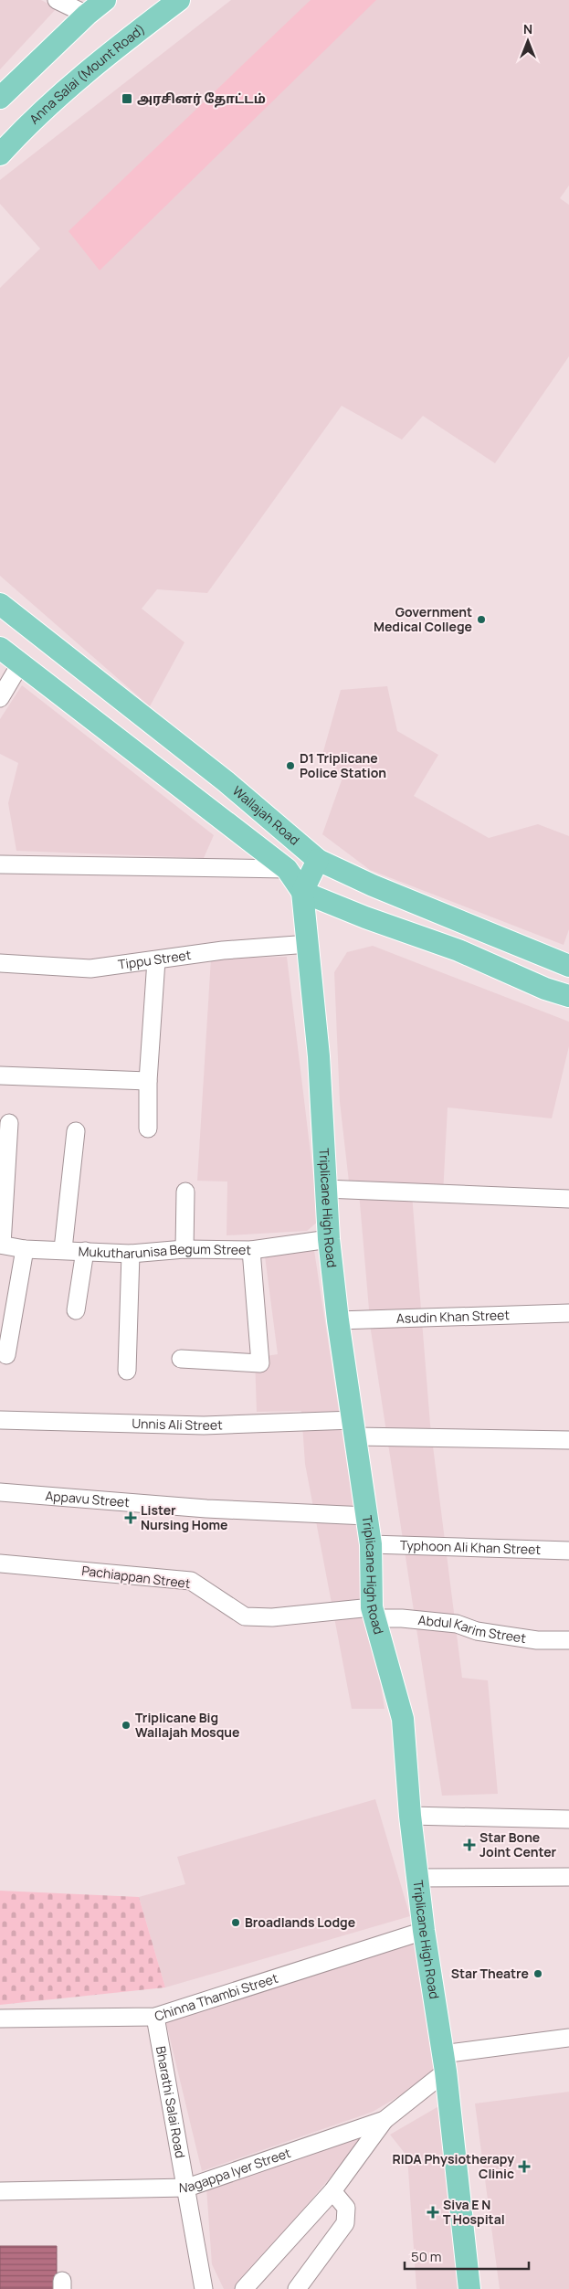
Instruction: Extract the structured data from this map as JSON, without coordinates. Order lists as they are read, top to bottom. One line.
{"streets":{"main road":["Anna Salai (Mount Road)","Wallajah Road","Triplicane High Road"],"street":["Tippu Street","Mukutharunisa Begum Street","Asudin Khan Street","Unnis Ali Street","Appavu Street","Typhoon Ali Khan Street","Pachiappan Street","Abdul Karim Street","Chinna Thambi Street","Bharathi Salai Road","Nagappa Iyer Street"]},"crossings":[["Tippu Street","Triplicane High Road"],["Triplicane High Road","Mukutharunisa Begum Street"],["Triplicane High Road","Asudin Khan Street"],["Triplicane High Road","Unnis Ali Street"],["Triplicane High Road","Appavu Street"],["Triplicane High Road","Typhoon Ali Khan Street"],["Triplicane High Road","Pachiappan Street"],["Triplicane High Road","Abdul Karim Street"],["Triplicane High Road","Chinna Thambi Street"],["Triplicane High Road","Nagappa Iyer Street"],["Pachiappan Street","Abdul Karim Street"],["Chinna Thambi Street","Bharathi Salai Road"],["Bharathi Salai Road","Nagappa Iyer Street"]],"places":{"transit":["அரசினர் தோட்டம்"],"other":["Government Medical College","D1 Triplicane Police Station","Triplicane Big Wallajah Mosque","Broadlands Lodge","Star Theatre"],"health":["Lister Nursing Home","Star Bone Joint Center","RIDA Physiotherapy Clinic","Siva E N T Hospital"]},"scale_bar":"50 m","north":"top"}
